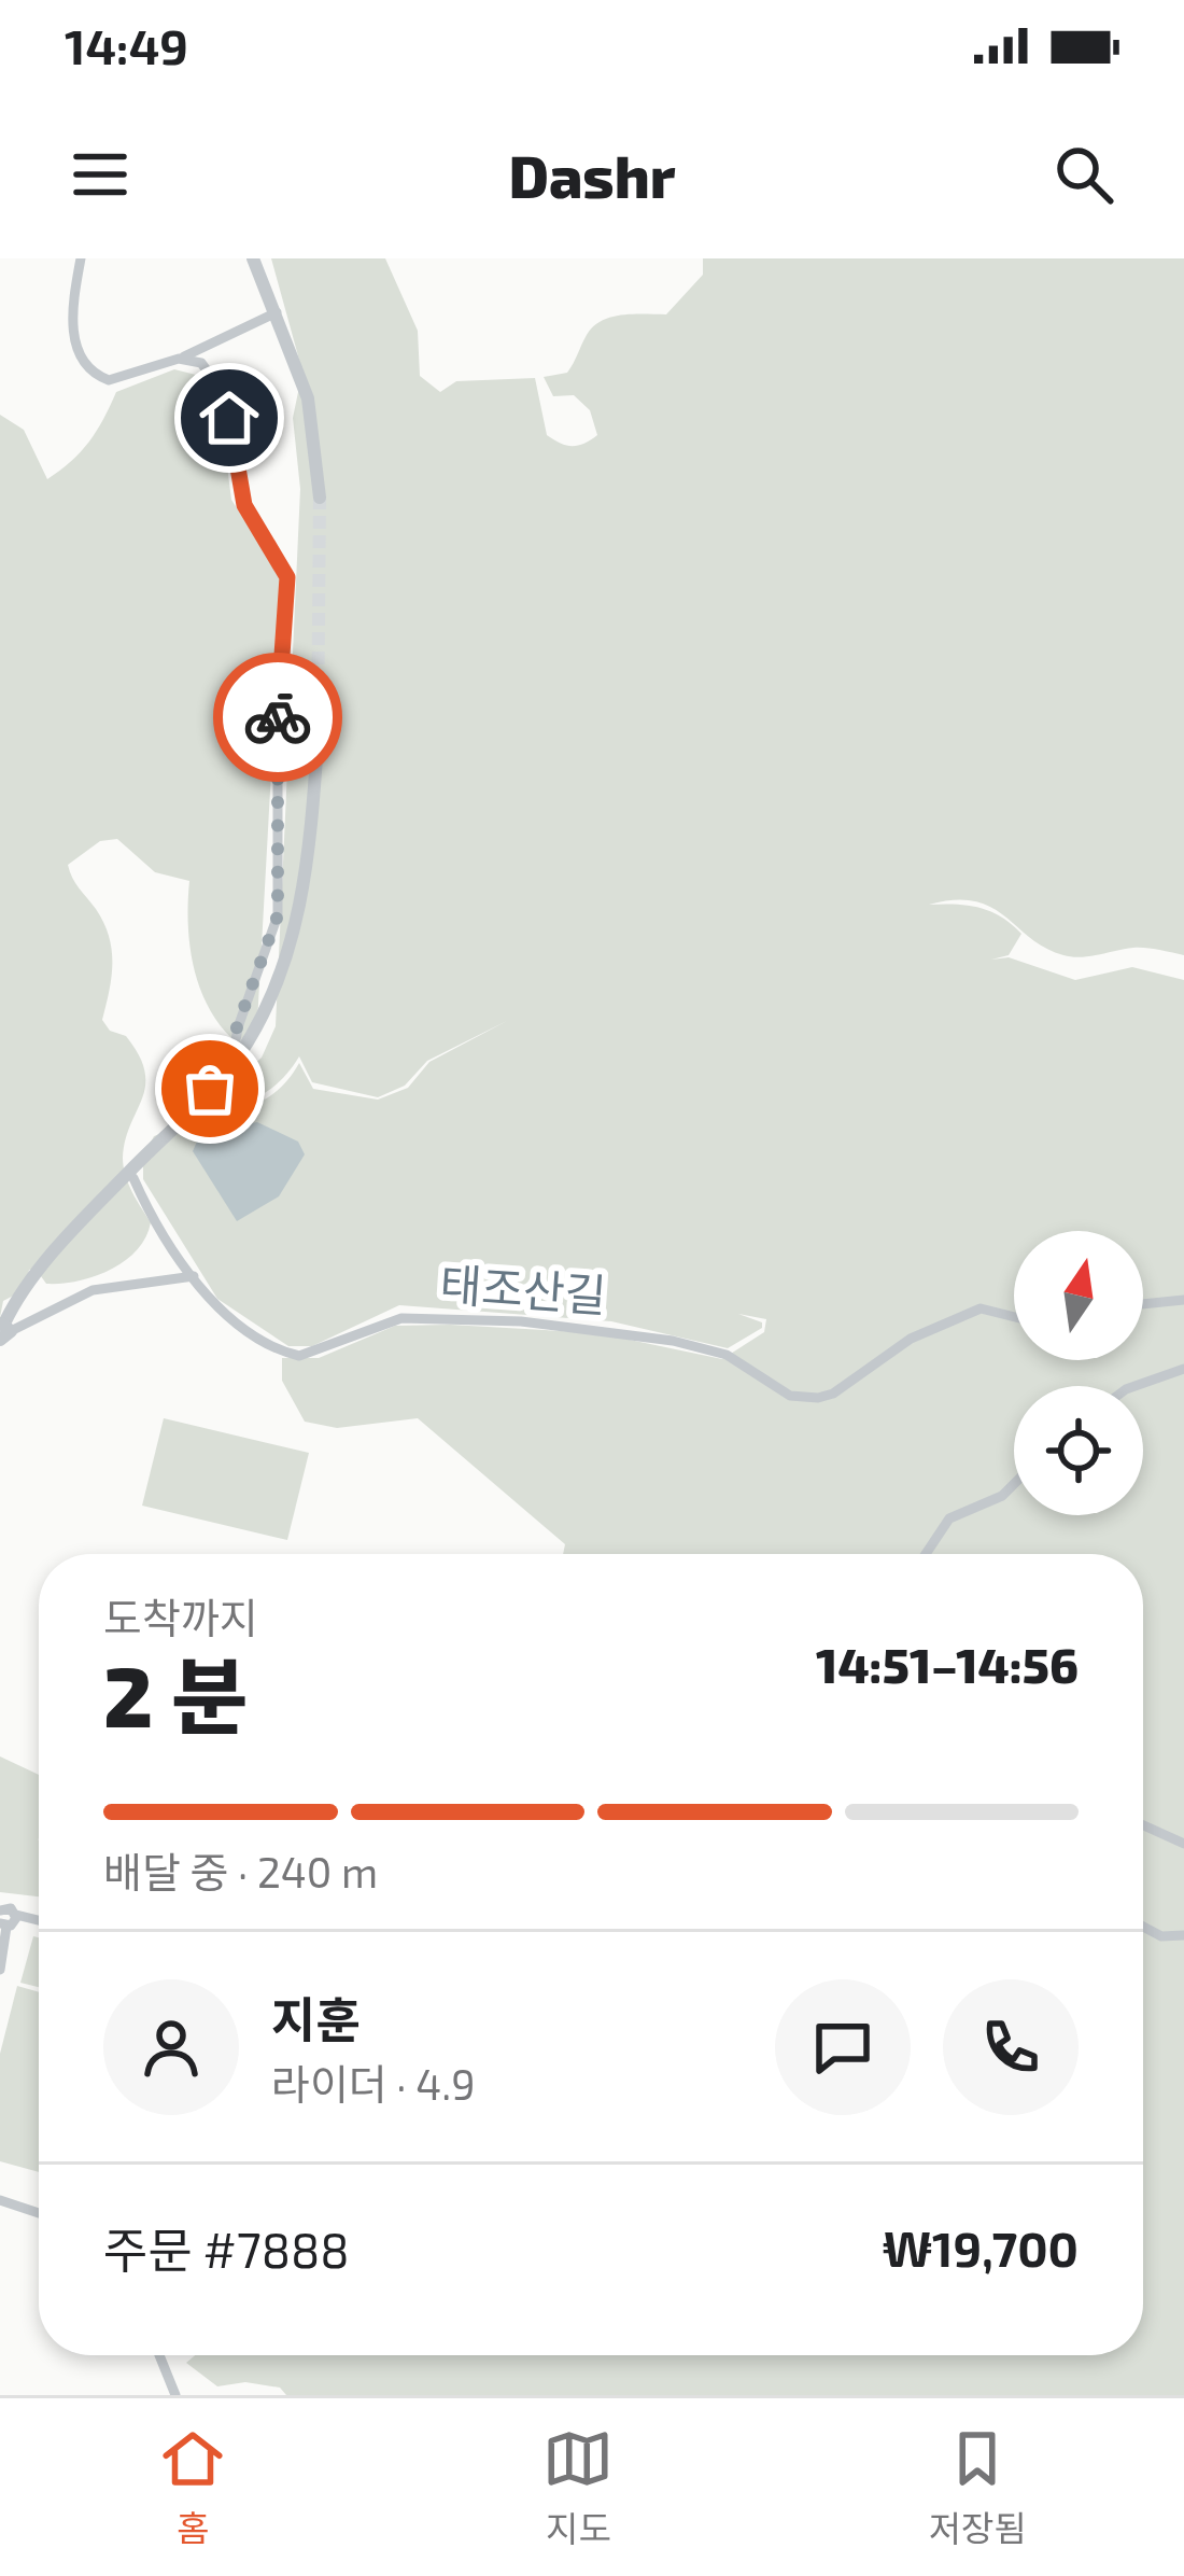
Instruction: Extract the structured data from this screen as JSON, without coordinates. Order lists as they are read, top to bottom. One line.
{"streets":{"street":["태조산길"]},"north":"top","page":{"status":"14:49","header":"Dashr","heading":["2 분","도착까지","14:51–14:56"],"panel":["지훈","라이더 · 4.9","주문 #7888","₩19,700"],"bar":"배달 중 · 240 m","tabs":["홈","지도","저장됨"]}}
